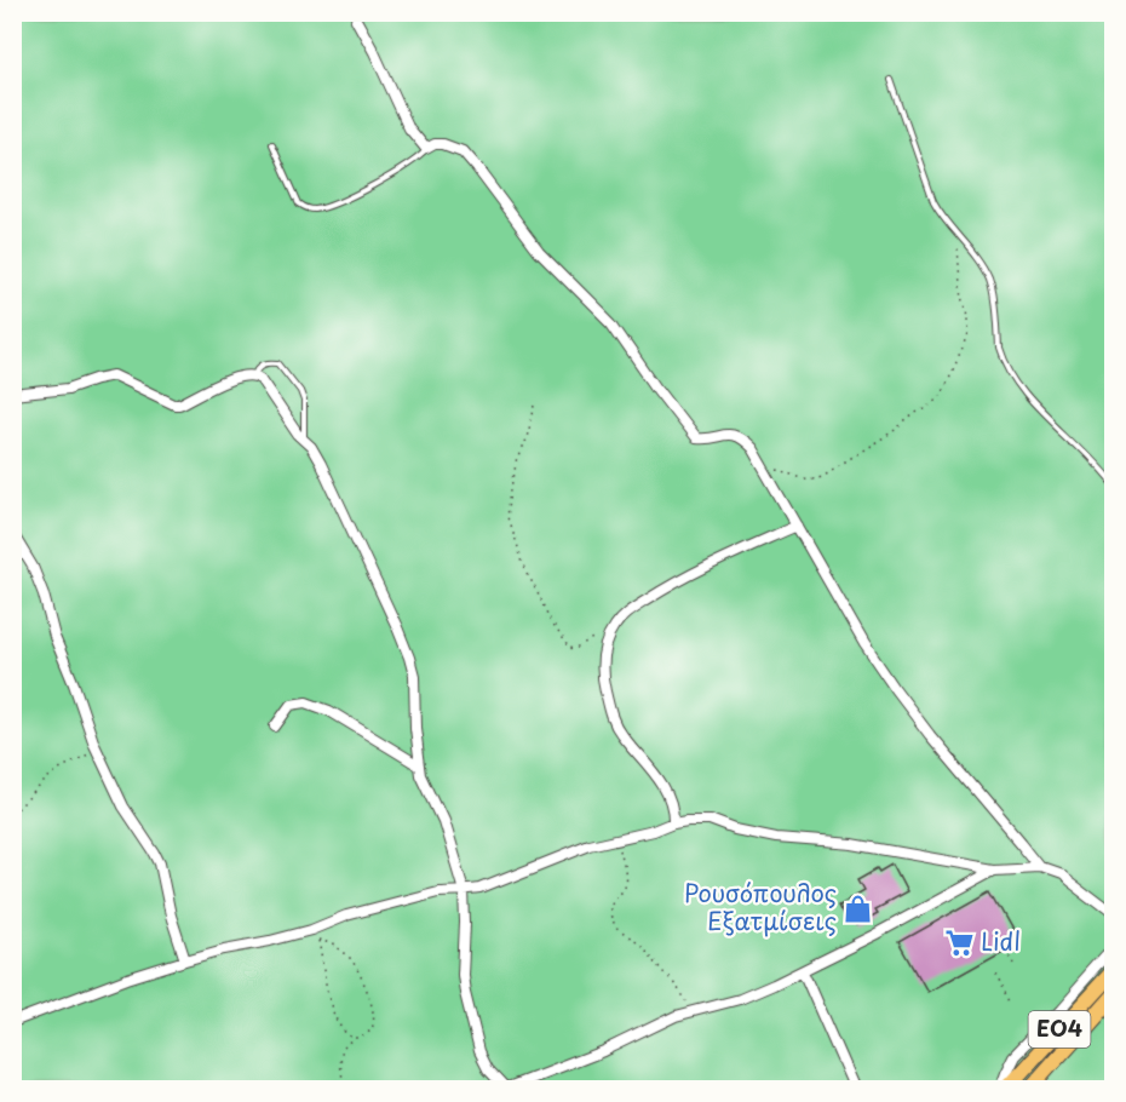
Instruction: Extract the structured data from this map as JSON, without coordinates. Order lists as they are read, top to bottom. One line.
{"streets":{"main road":["ΕΟ4"]},"places":{"shop":["Ρουσόπουλος Εξατμίσεις"],"supermarket":["Lidl"]}}
